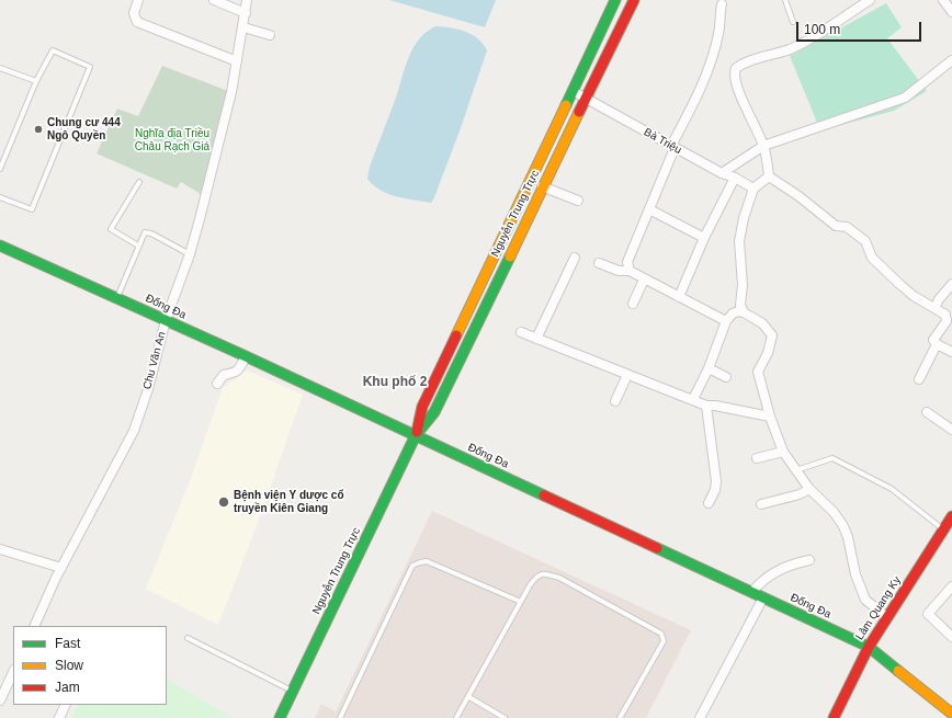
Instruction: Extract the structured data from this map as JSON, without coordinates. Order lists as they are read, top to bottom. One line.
{"streets":{"street":["Bà Triệu","Nguyễn Trung Trực","Đống Đa","Chu Văn An","Lâm Quang Ky"]},"crossings":[["Bà Triệu","Nguyễn Trung Trực"],["Nguyễn Trung Trực","Đống Đa"],["Đống Đa","Chu Văn An"],["Đống Đa","Lâm Quang Ky"]],"districts":["Khu phố 2"],"parks":["Nghĩa địa Triều Châu Rạch Giá"],"places":["Chung cư 444 Ngô Quyền","Bệnh viện Y dược cổ truyền Kiên Giang"],"legend":["Fast","Slow","Jam"],"scale_bar":"100 m"}
